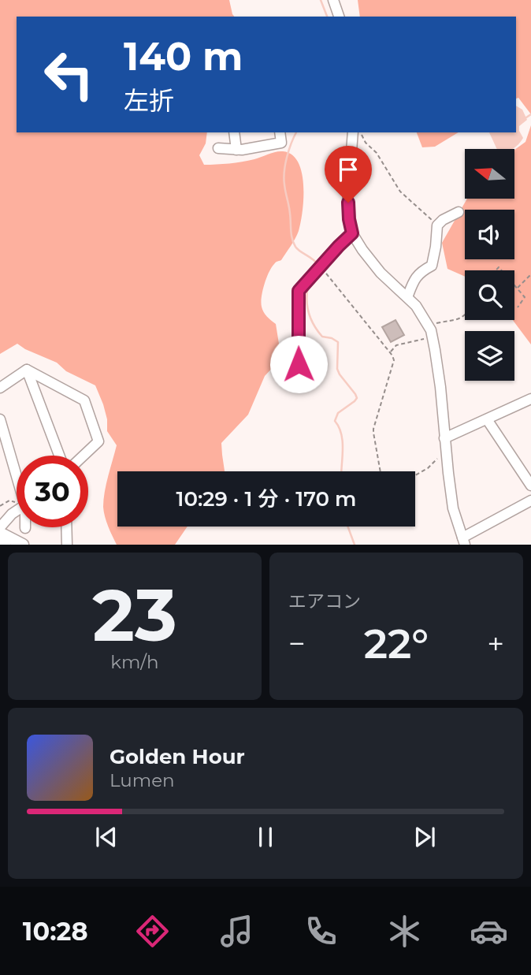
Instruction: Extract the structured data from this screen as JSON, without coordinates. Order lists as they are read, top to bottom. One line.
{"north":"left","page":{"turn":["140 m","左折"],"limit":"30","trip":"10:29 · 1 分 · 170 m","tile":[["23","km/h"],"エアコン"],"heat":["−","22°","+"],"song":["Golden Hour","Lumen"],"tabs":"10:28"}}
